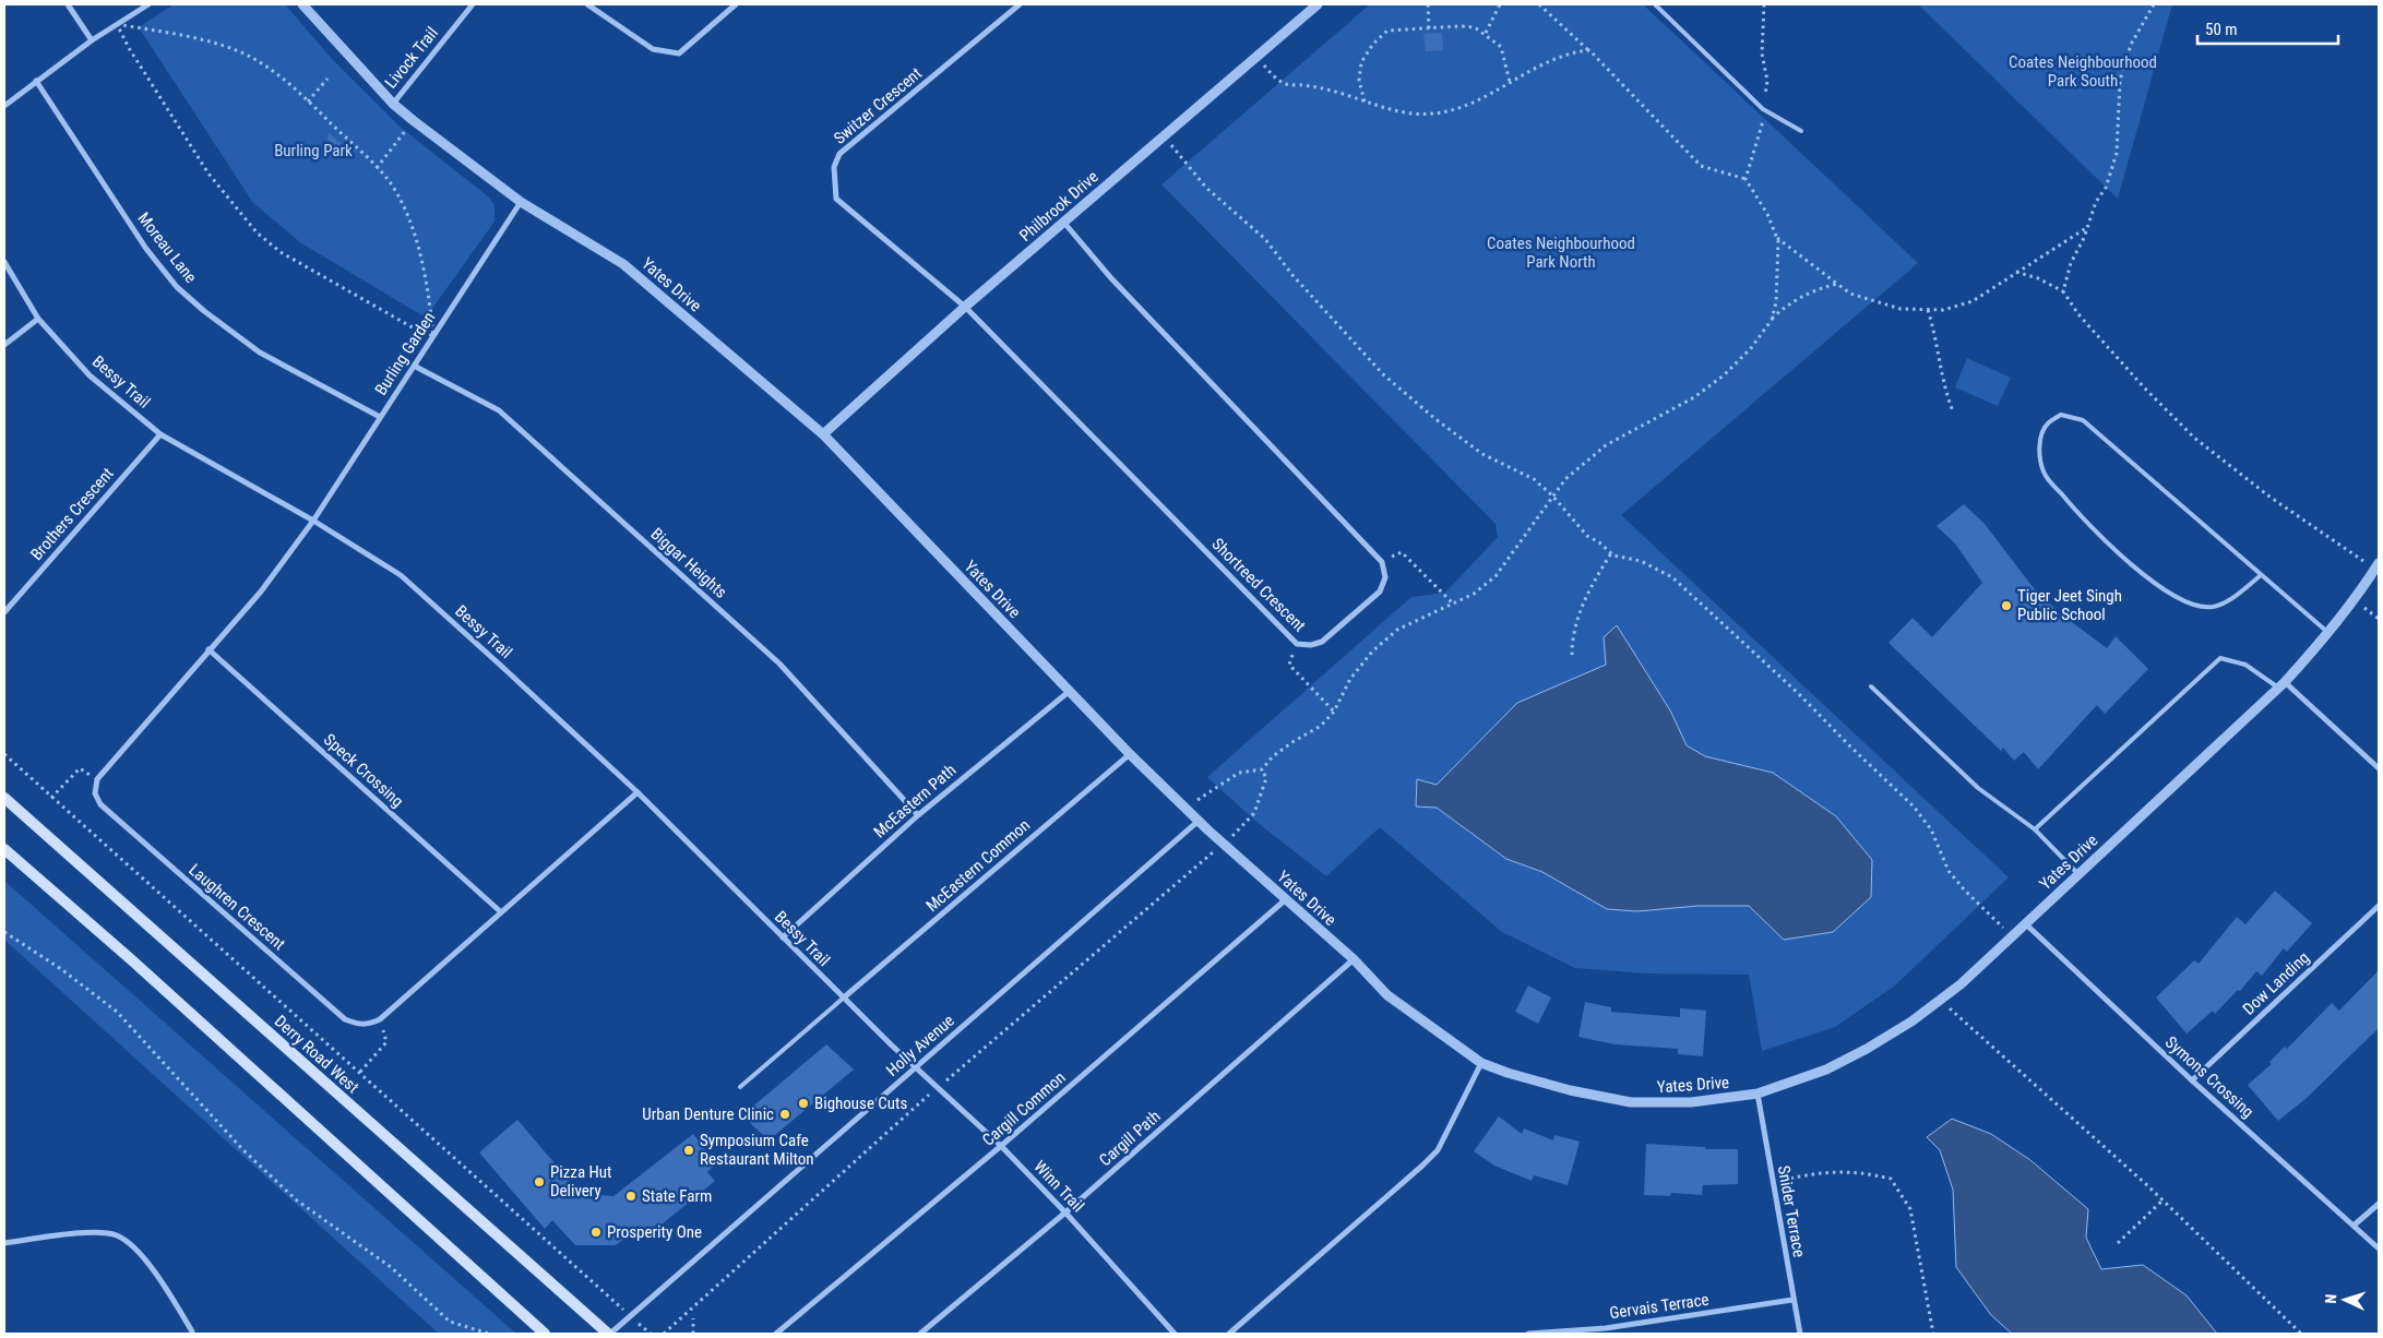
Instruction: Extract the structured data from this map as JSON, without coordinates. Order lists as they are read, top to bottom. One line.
{"streets":{"main road":["Derry Road West"],"street":["Livock Trail","Switzer Crescent","Philbrook Drive","Moreau Lane","Yates Drive","Burling Garden","Bessy Trail","Brothers Crescent","Biggar Heights","Shortreed Crescent","Speck Crossing","McEastern Path","McEastern Common","Laughren Crescent","Dow Landing","Holly Avenue","Symons Crossing","Cargill Common","Cargill Path","Winn Trail","Snider Terrace","Gervais Terrace"]},"crossings":[["Livock Trail","Yates Drive"],["Switzer Crescent","Philbrook Drive"],["Switzer Crescent","Shortreed Crescent"],["Philbrook Drive","Yates Drive"],["Philbrook Drive","Shortreed Crescent"],["Moreau Lane","Burling Garden"],["Yates Drive","Burling Garden"],["Yates Drive","McEastern Path"],["Yates Drive","McEastern Common"],["Yates Drive","Holly Avenue"],["Yates Drive","Symons Crossing"],["Yates Drive","Cargill Common"],["Yates Drive","Cargill Path"],["Yates Drive","Snider Terrace"],["Burling Garden","Bessy Trail"],["Burling Garden","Biggar Heights"],["Bessy Trail","Brothers Crescent"],["Bessy Trail","McEastern Path"],["Bessy Trail","McEastern Common"],["Bessy Trail","Holly Avenue"],["Bessy Trail","Winn Trail"],["Biggar Heights","McEastern Path"],["Dow Landing","Symons Crossing"],["Holly Avenue","Derry Road West"],["Holly Avenue","Winn Trail"],["Cargill Common","Winn Trail"],["Cargill Path","Winn Trail"],["Snider Terrace","Gervais Terrace"]],"parks":["Coates Neighbourhood Park South","Burling Park","Coates Neighbourhood Park North"],"places":["Tiger Jeet Singh Public School","Bighouse Cuts","Urban Denture Clinic","Symposium Cafe Restaurant Milton","Pizza Hut Delivery","State Farm","Prosperity One"],"scale_bar":"50 m","north":"left"}
